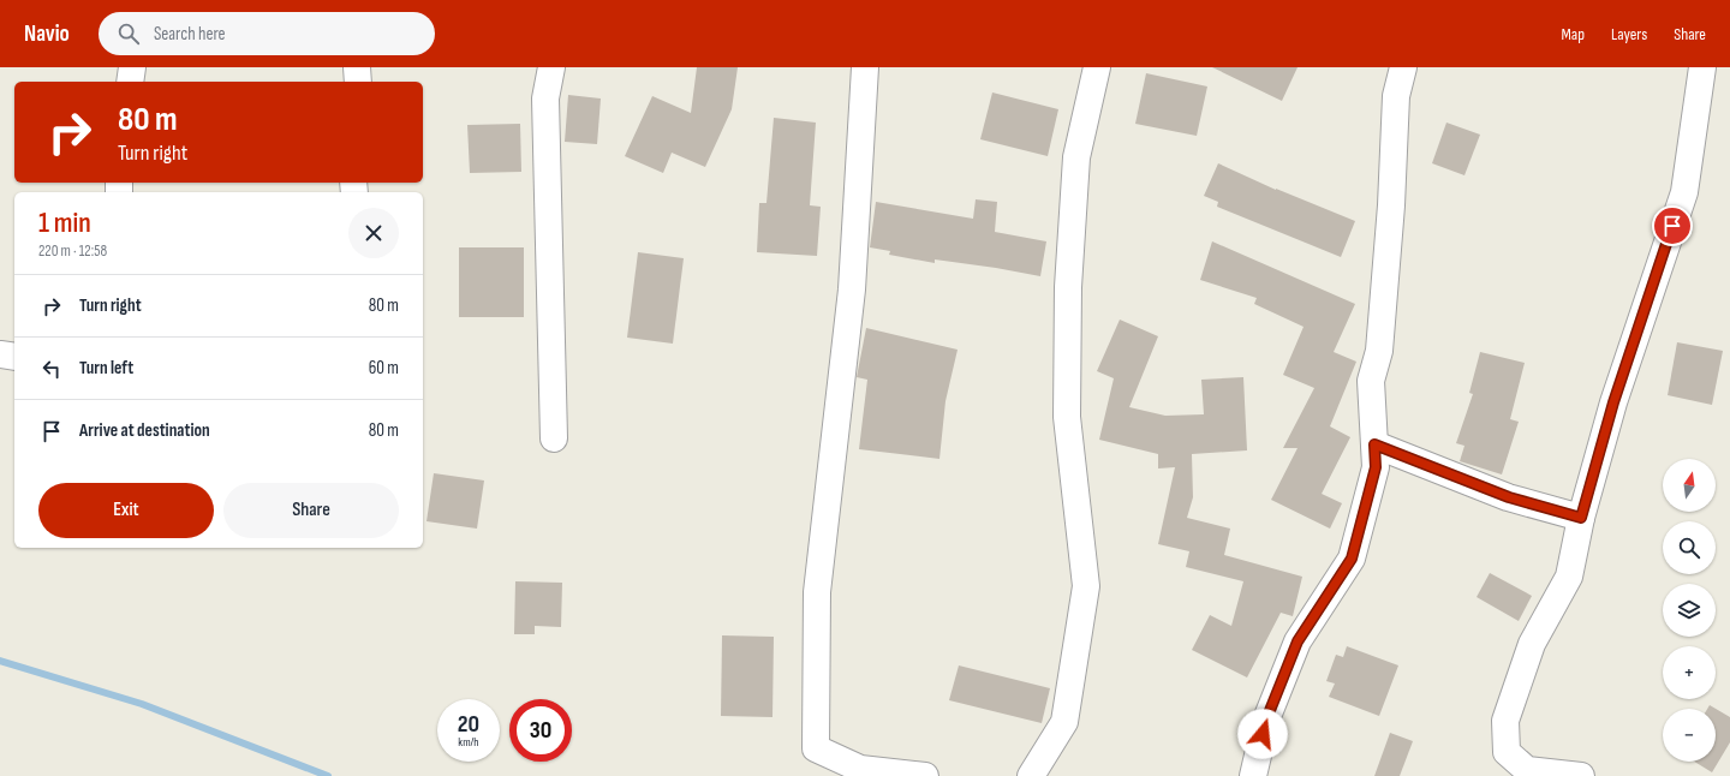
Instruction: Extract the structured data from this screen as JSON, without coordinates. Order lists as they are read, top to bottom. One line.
{"north":"top","page":{"header":"Navio","search":"Search here","nav":["Map","Layers","Share"],"turn":["80 m","Turn right"],"heading":["1 min","220 m · 12:58"],"list":[{"name":"Turn right","value":"80 m"},{"name":"Turn left","value":"60 m"},{"name":"Arrive at destination","value":"80 m"}],"map_buttons":["+","−"],"buttons":["Exit","Share"],"speed":"20 km/h","limit":"30"}}
